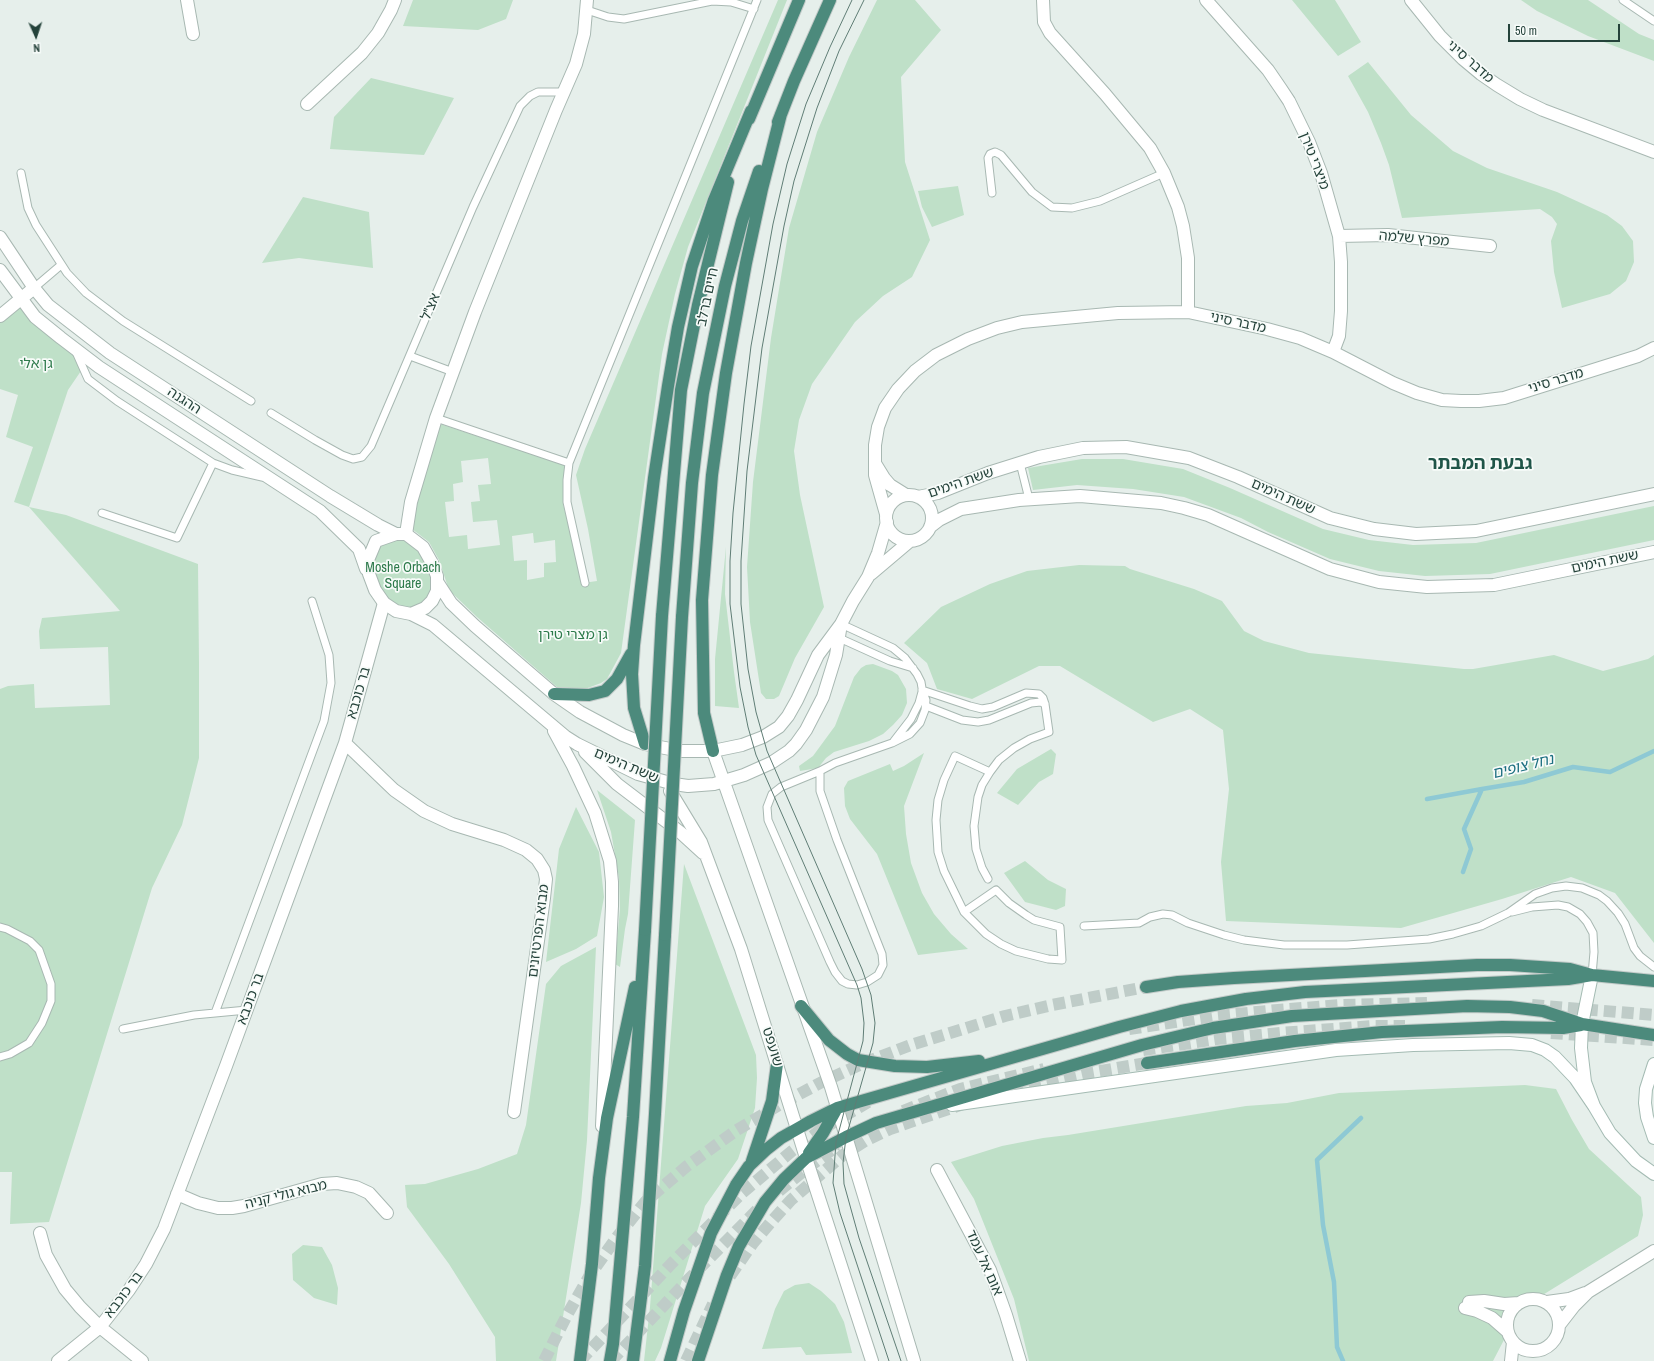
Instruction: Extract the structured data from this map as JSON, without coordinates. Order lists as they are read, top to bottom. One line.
{"streets":{"highway":["חיים ברלב"],"street":["מדבר סיני","מיצרי טירן","מפרץ שלמה","ההגנה","ששת הימים","בר כוכבא","מבוא הפרטיזנים","שועפט","מבוא גולי קניה","אום אל עמד"],"lane":["אצ\"ל"]},"crossings":[["מדבר סיני","מיצרי טירן"],["מדבר סיני","ששת הימים"],["מיצרי טירן","מפרץ שלמה"],["ההגנה","ששת הימים"],["ההגנה","בר כוכבא"],["ששת הימים","בר כוכבא"],["ששת הימים","שועפט"],["בר כוכבא","מבוא הפרטיזנים"],["בר כוכבא","מבוא גולי קניה"]],"districts":["גבעת המבתר"],"water":["נחל צופים"],"parks":["גן אלי","Moshe Orbach Square","גן מצרי טירן"],"scale_bar":"50 m","north":"bottom"}
